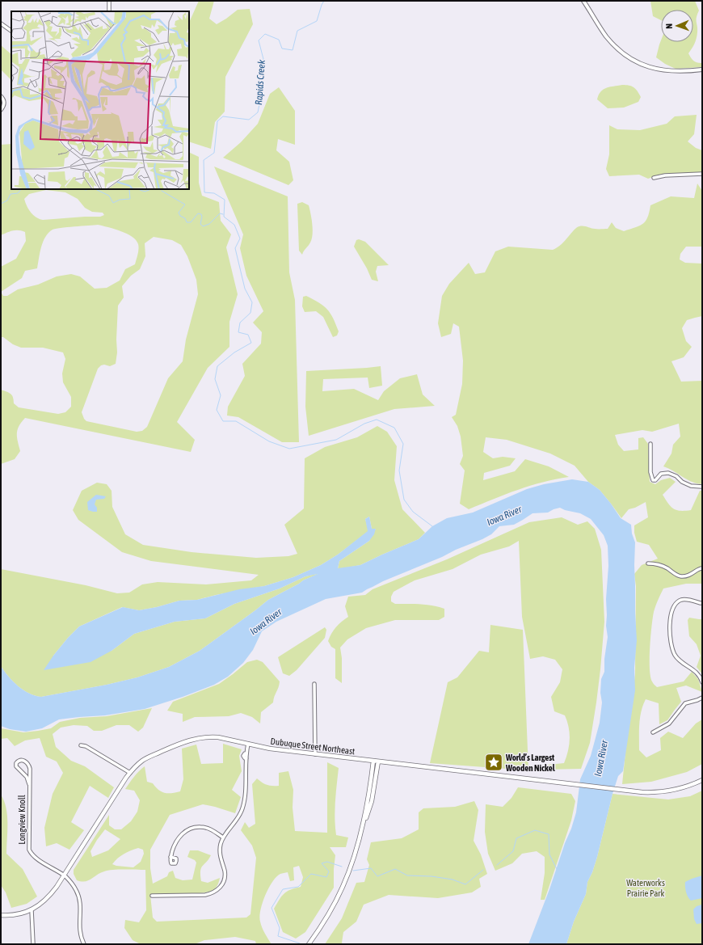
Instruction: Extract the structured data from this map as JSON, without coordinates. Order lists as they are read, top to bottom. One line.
{"streets":{"main road":["Dubuque Street Northeast"],"street":["Longview Knoll"]},"crossings":[["Dubuque Street Northeast","Longview Knoll"]],"water":["Rapids Creek","Iowa River"],"parks":["Waterworks Prairie Park"],"places":{"place":["World’s Largest Wooden Nickel"]},"north":"left"}
